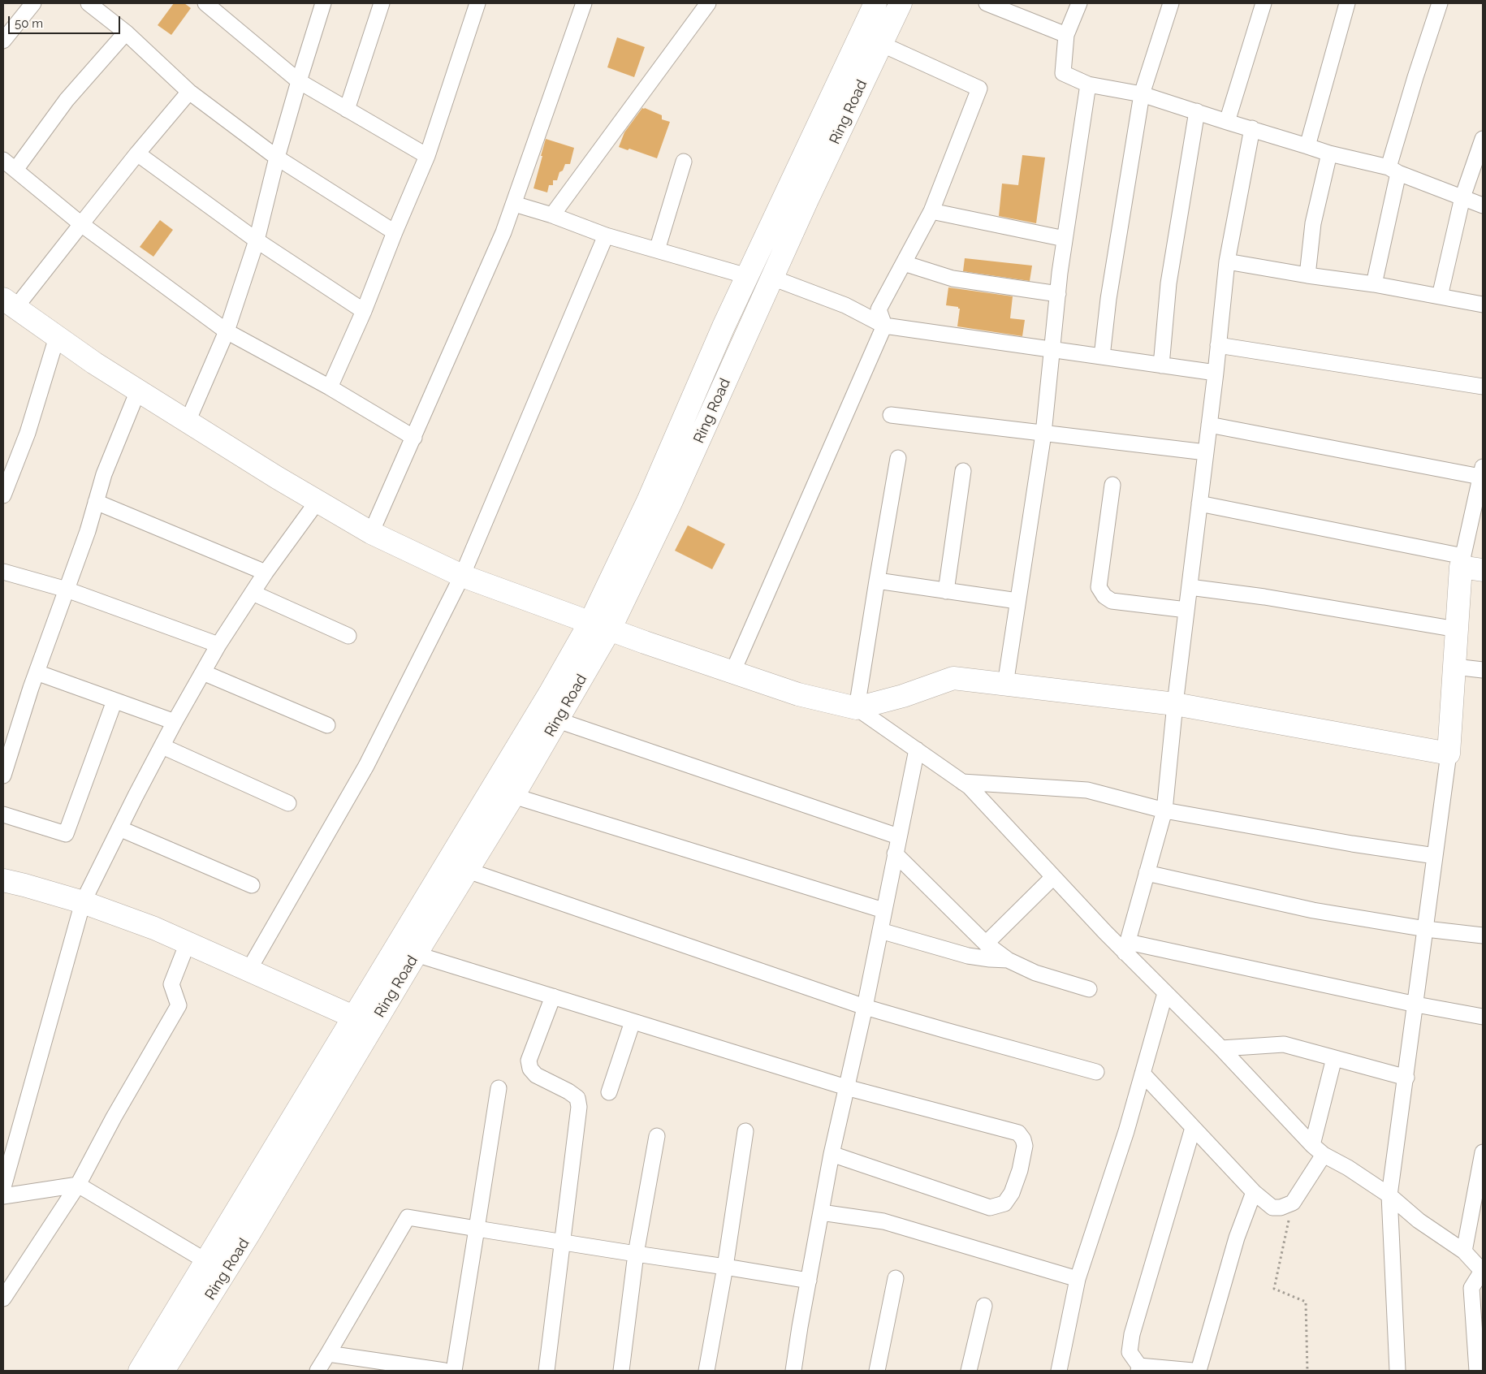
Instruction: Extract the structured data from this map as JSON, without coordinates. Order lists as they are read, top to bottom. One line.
{"streets":{"main road":["Ring Road"]},"scale_bar":"50 m"}
